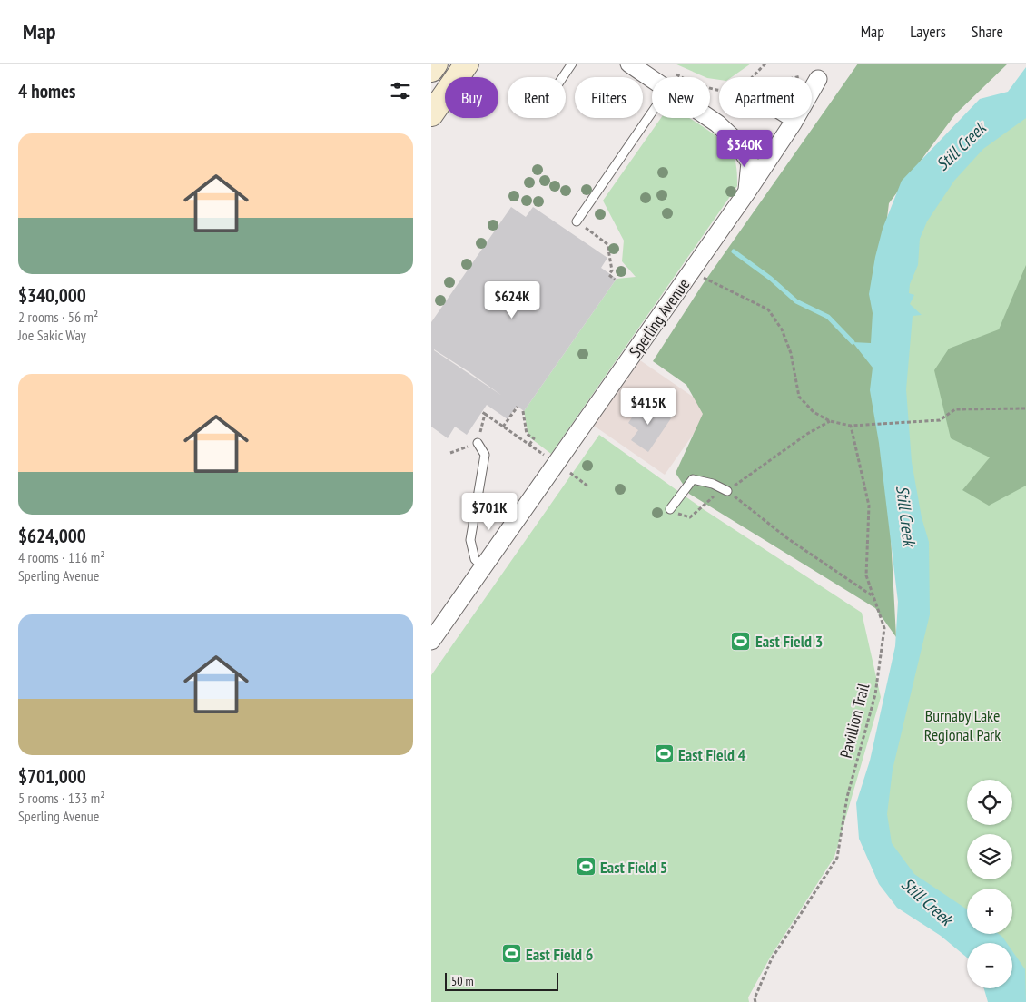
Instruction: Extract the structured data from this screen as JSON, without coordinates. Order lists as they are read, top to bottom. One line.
{"streets":{"street":["Sperling Avenue"],"path":["Pavillion Trail"]},"water":["Still Creek"],"parks":["Burnaby Lake Regional Park"],"places":{"sports":["East Field 3","East Field 4","East Field 5","East Field 6"]},"scale_bar":"50 m","page":{"header":"Map","nav":["Map","Layers","Share"],"heading":"4 homes","chip":["Buy","Rent","Filters","New","Apartment"],"list":[{"name":"$340,000","note":"2 rooms · 56 m² · Joe Sakic Way"},{"name":"$624,000","note":"4 rooms · 116 m² · Sperling Avenue"},{"name":"$701,000","note":"5 rooms · 133 m² · Sperling Avenue"}],"price":["$340K","$624K","$415K","$701K"],"map_buttons":["+","−"],"scale":"50 m"}}
